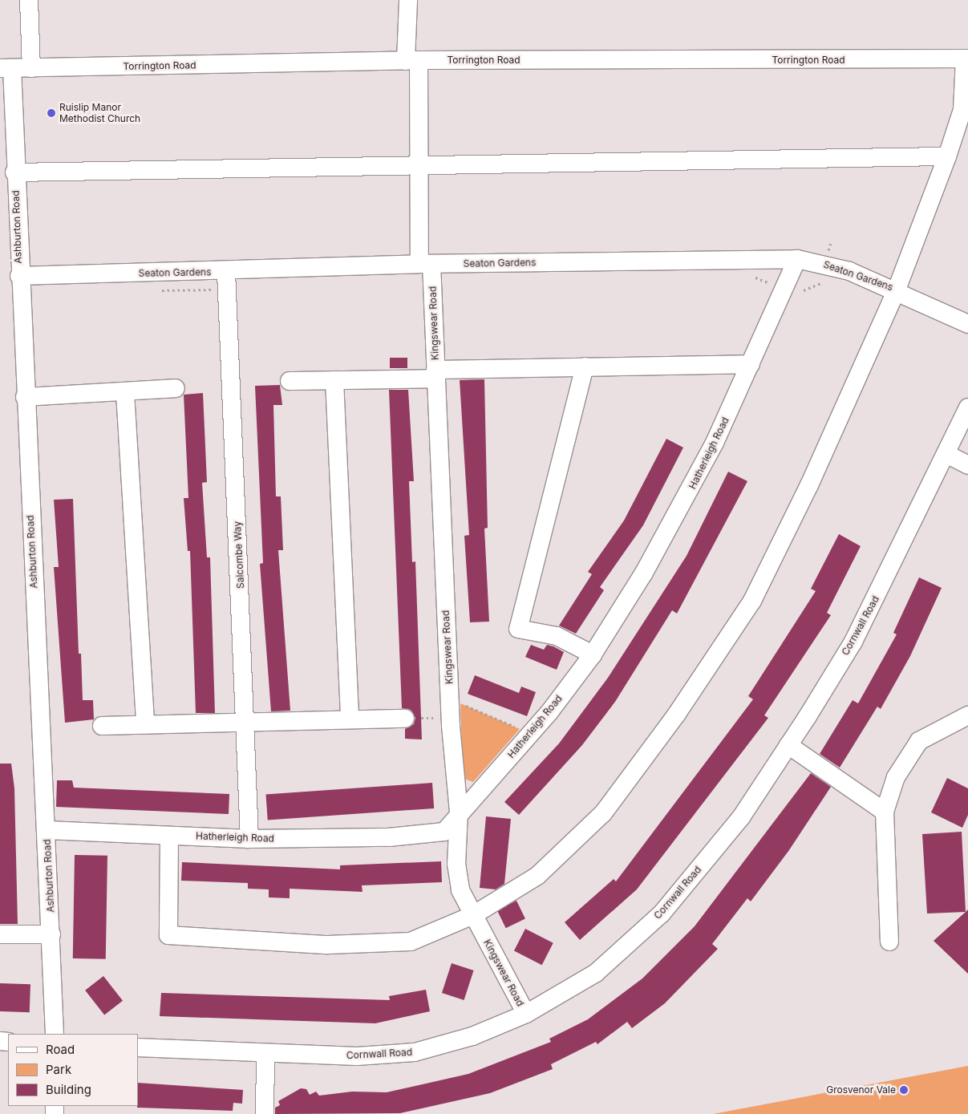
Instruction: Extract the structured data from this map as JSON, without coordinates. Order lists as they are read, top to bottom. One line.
{"streets":{"street":["Torrington Road","Ashburton Road","Seaton Gardens","Kingswear Road","Hatherleigh Road","Salcombe Way","Cornwall Road"]},"crossings":[["Torrington Road","Ashburton Road"],["Torrington Road","Kingswear Road"],["Ashburton Road","Seaton Gardens"],["Ashburton Road","Hatherleigh Road"],["Seaton Gardens","Kingswear Road"],["Seaton Gardens","Hatherleigh Road"],["Seaton Gardens","Salcombe Way"],["Kingswear Road","Hatherleigh Road"],["Kingswear Road","Cornwall Road"],["Hatherleigh Road","Salcombe Way"]],"places":["Ruislip Manor Methodist Church","Grosvenor Vale"],"legend":["Road","Park","Building"]}
